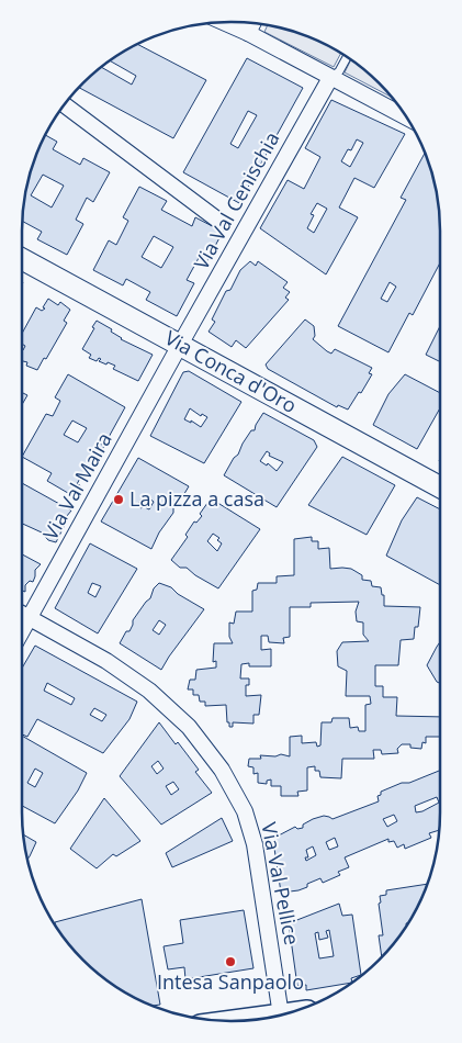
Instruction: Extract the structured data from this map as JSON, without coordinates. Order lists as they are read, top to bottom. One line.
{"streets":{"street":["Via Val Cenischia","Via Conca d'Oro","Via Val Maira","Via Val Pellice"]},"crossings":[["Via Val Cenischia","Via Conca d'Oro"],["Via Val Cenischia","Via Val Maira"],["Via Conca d'Oro","Via Val Maira"],["Via Val Maira","Via Val Pellice"]],"places":["La pizza a casa","Intesa Sanpaolo"]}
